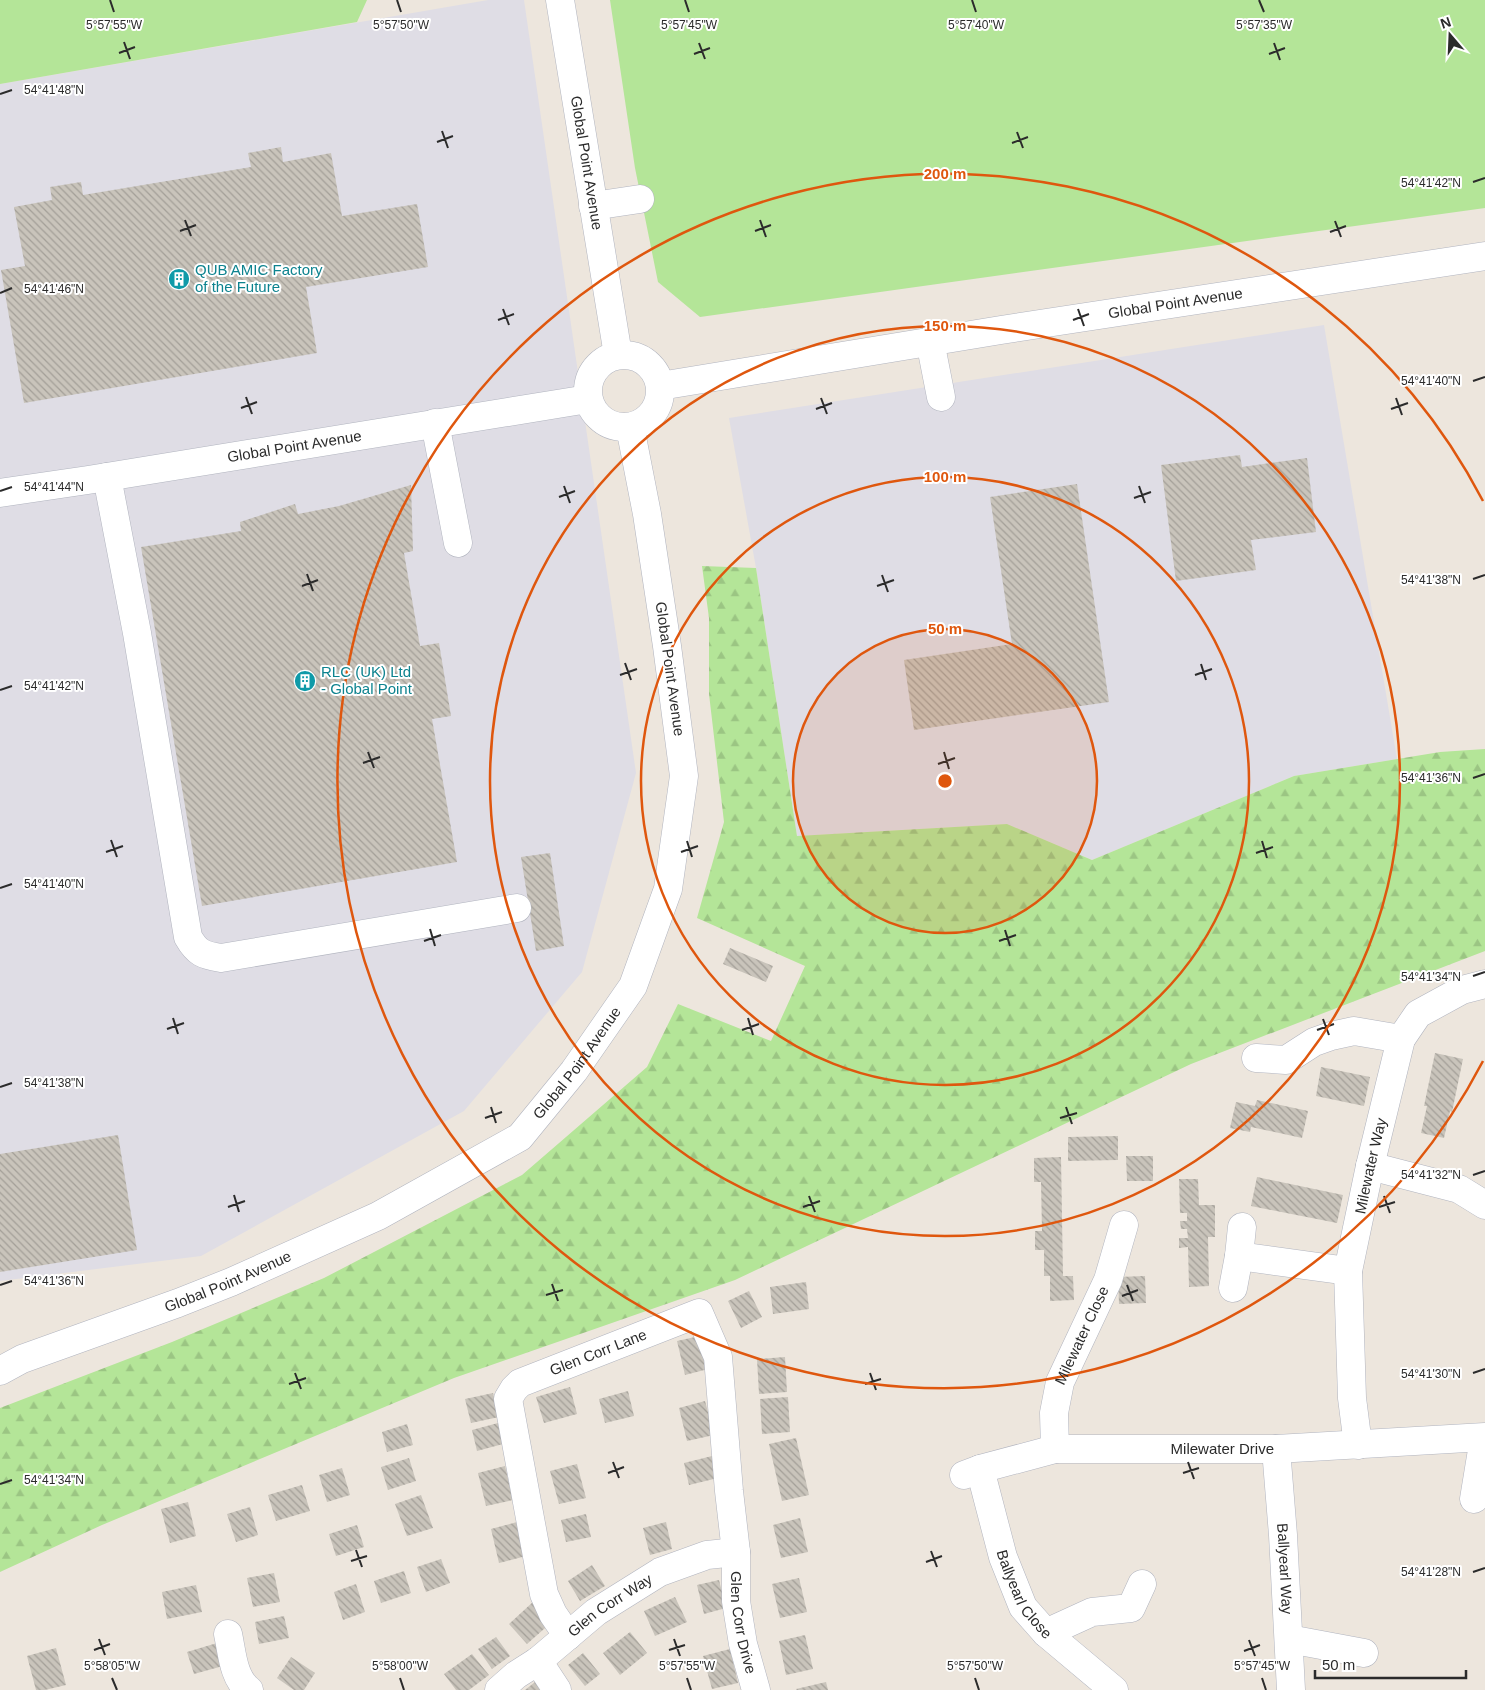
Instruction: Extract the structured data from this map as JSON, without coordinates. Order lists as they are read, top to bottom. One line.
{"streets":{"street":["Global Point Avenue","Milewater Way","Milewater Close","Glen Corr Lane","Milewater Drive","Ballyearl Way","Ballyearl Close","Glen Corr Way","Glen Corr Drive"]},"crossings":[["Milewater Way","Milewater Drive"],["Milewater Close","Milewater Drive"],["Glen Corr Lane","Glen Corr Way"],["Glen Corr Lane","Glen Corr Drive"],["Milewater Drive","Ballyearl Way"],["Milewater Drive","Ballyearl Close"],["Glen Corr Way","Glen Corr Drive"]],"places":{"building":["QUB AMIC Factory of the Future","RLC (UK) Ltd - Global Point"]},"scale_bar":"50 m","north":"top","coordinates":["5°57'55\"W","5°57'50\"W","5°57'45\"W","5°57'40\"W","5°57'35\"W","54°41'48\"N","54°41'42\"N","54°41'46\"N","54°41'40\"N","54°41'44\"N","54°41'38\"N","54°41'36\"N","54°41'34\"N","54°41'32\"N","54°41'30\"N","54°41'28\"N","5°58'05\"W","5°58'00\"W"],"rings":["200 m","150 m","100 m","50 m"]}
